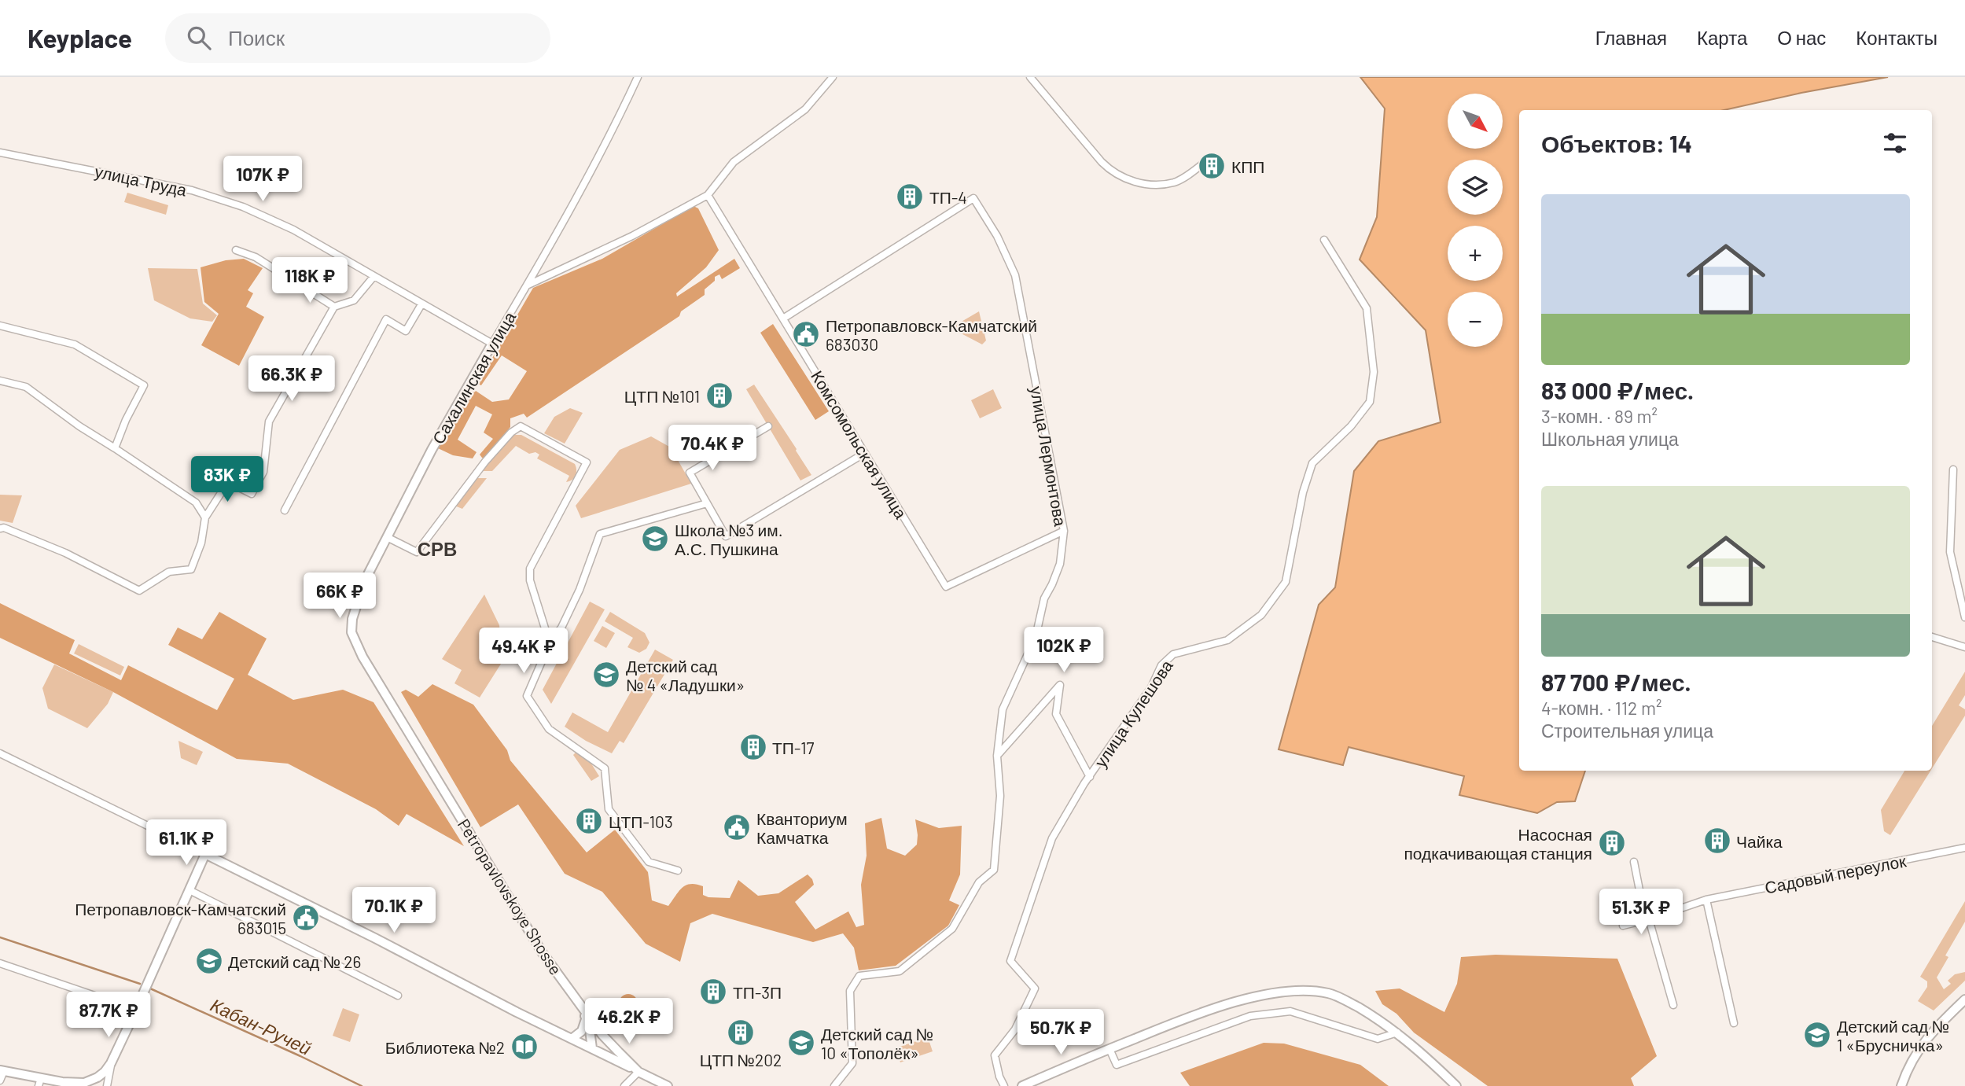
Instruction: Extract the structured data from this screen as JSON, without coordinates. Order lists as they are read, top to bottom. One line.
{"streets":{"street":["улица Труда","Сахалинская улица","Комсомольская улица","улица Лермонтова","улица Кулешова","Садовый переулок","Petropavlovskoye Shosse"]},"crossings":[["улица Труда","Сахалинская улица"],["Сахалинская улица","Petropavlovskoye Shosse"],["Комсомольская улица","улица Лермонтова"]],"districts":["СРВ"],"water":["Кабан-Ручей"],"places":{"building":["КПП","ТП-4","ЦТП №101","ТП-17","ЦТП-103","Чайка","Насосная подкачивающая станция","ТП-3П","ЦТП №202"],"public building":["Петропавловск-Камчатский 683030","Кванториум Камчатка","Петропавловск-Камчатский 683015"],"school or university":["Школа №3 им. А.С. Пушкина","Детский сад № 4 «Ладушки»","Детский сад № 26","Детский сад № 1 «Брусничка»","Детский сад № 10 «Тополёк»"],"library":["Библиотека №2"]},"north":"bottom right","page":{"header":"Keyplace","search":"Поиск","nav":["Главная","Карта","О нас","Контакты"],"map_buttons":["+","−"],"heading":"Объектов: 14","price":["107K ₽","118K ₽","66.3K ₽","70.4K ₽","83K ₽","66K ₽","102K ₽","49.4K ₽","61.1K ₽","70.1K ₽","51.3K ₽","87.7K ₽","46.2K ₽","50.7K ₽"],"list":[{"name":"83 000 ₽/мес.","note":"3-комн. · 89 m² · Школьная улица"},{"name":"87 700 ₽/мес.","note":"4-комн. · 112 m² · Строительная улица"}]}}
